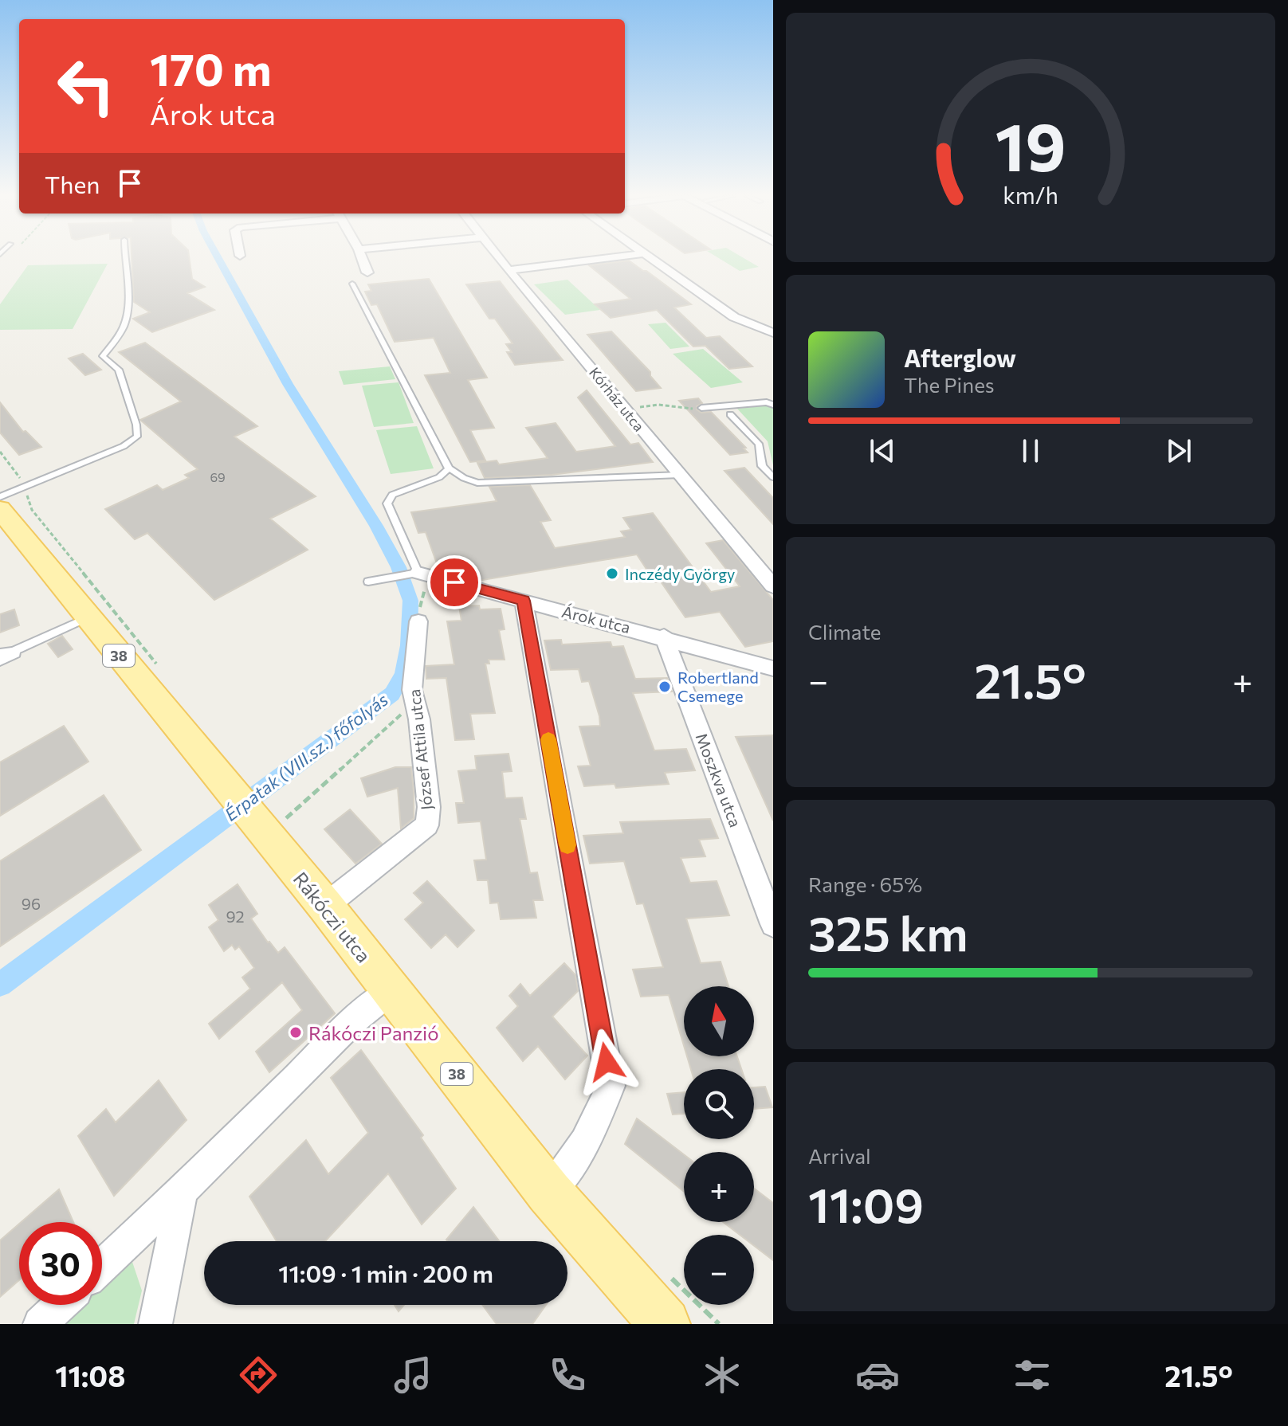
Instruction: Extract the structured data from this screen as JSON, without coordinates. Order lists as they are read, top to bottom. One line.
{"streets":{"main road":["38","Rákóczi utca"],"street":["Kórház utca","Árok utca","József Attila utca","Moszkva utca"]},"crossings":[["Árok utca","Moszkva utca"],["József Attila utca","Rákóczi utca"]],"water":["Érpatak (VIII.sz.) főfolyás"],"places":["Inczédy György","Robertland Csemege","Rákóczi Panzió"],"house_numbers":["69","96","92"],"north":"top","page":{"turn":["170 m","Árok utca"],"then":"Then","song":["Afterglow","The Pines"],"tile":["Climate",["Range · 65%","325 km"],["Arrival","11:09"]],"heat":["−","21.5°","+"],"map_buttons":["+","−"],"limit":"30","trip":"11:09 · 1 min · 200 m","tabs":["11:08","21.5°"],"gauge":["19","km/h"]}}
